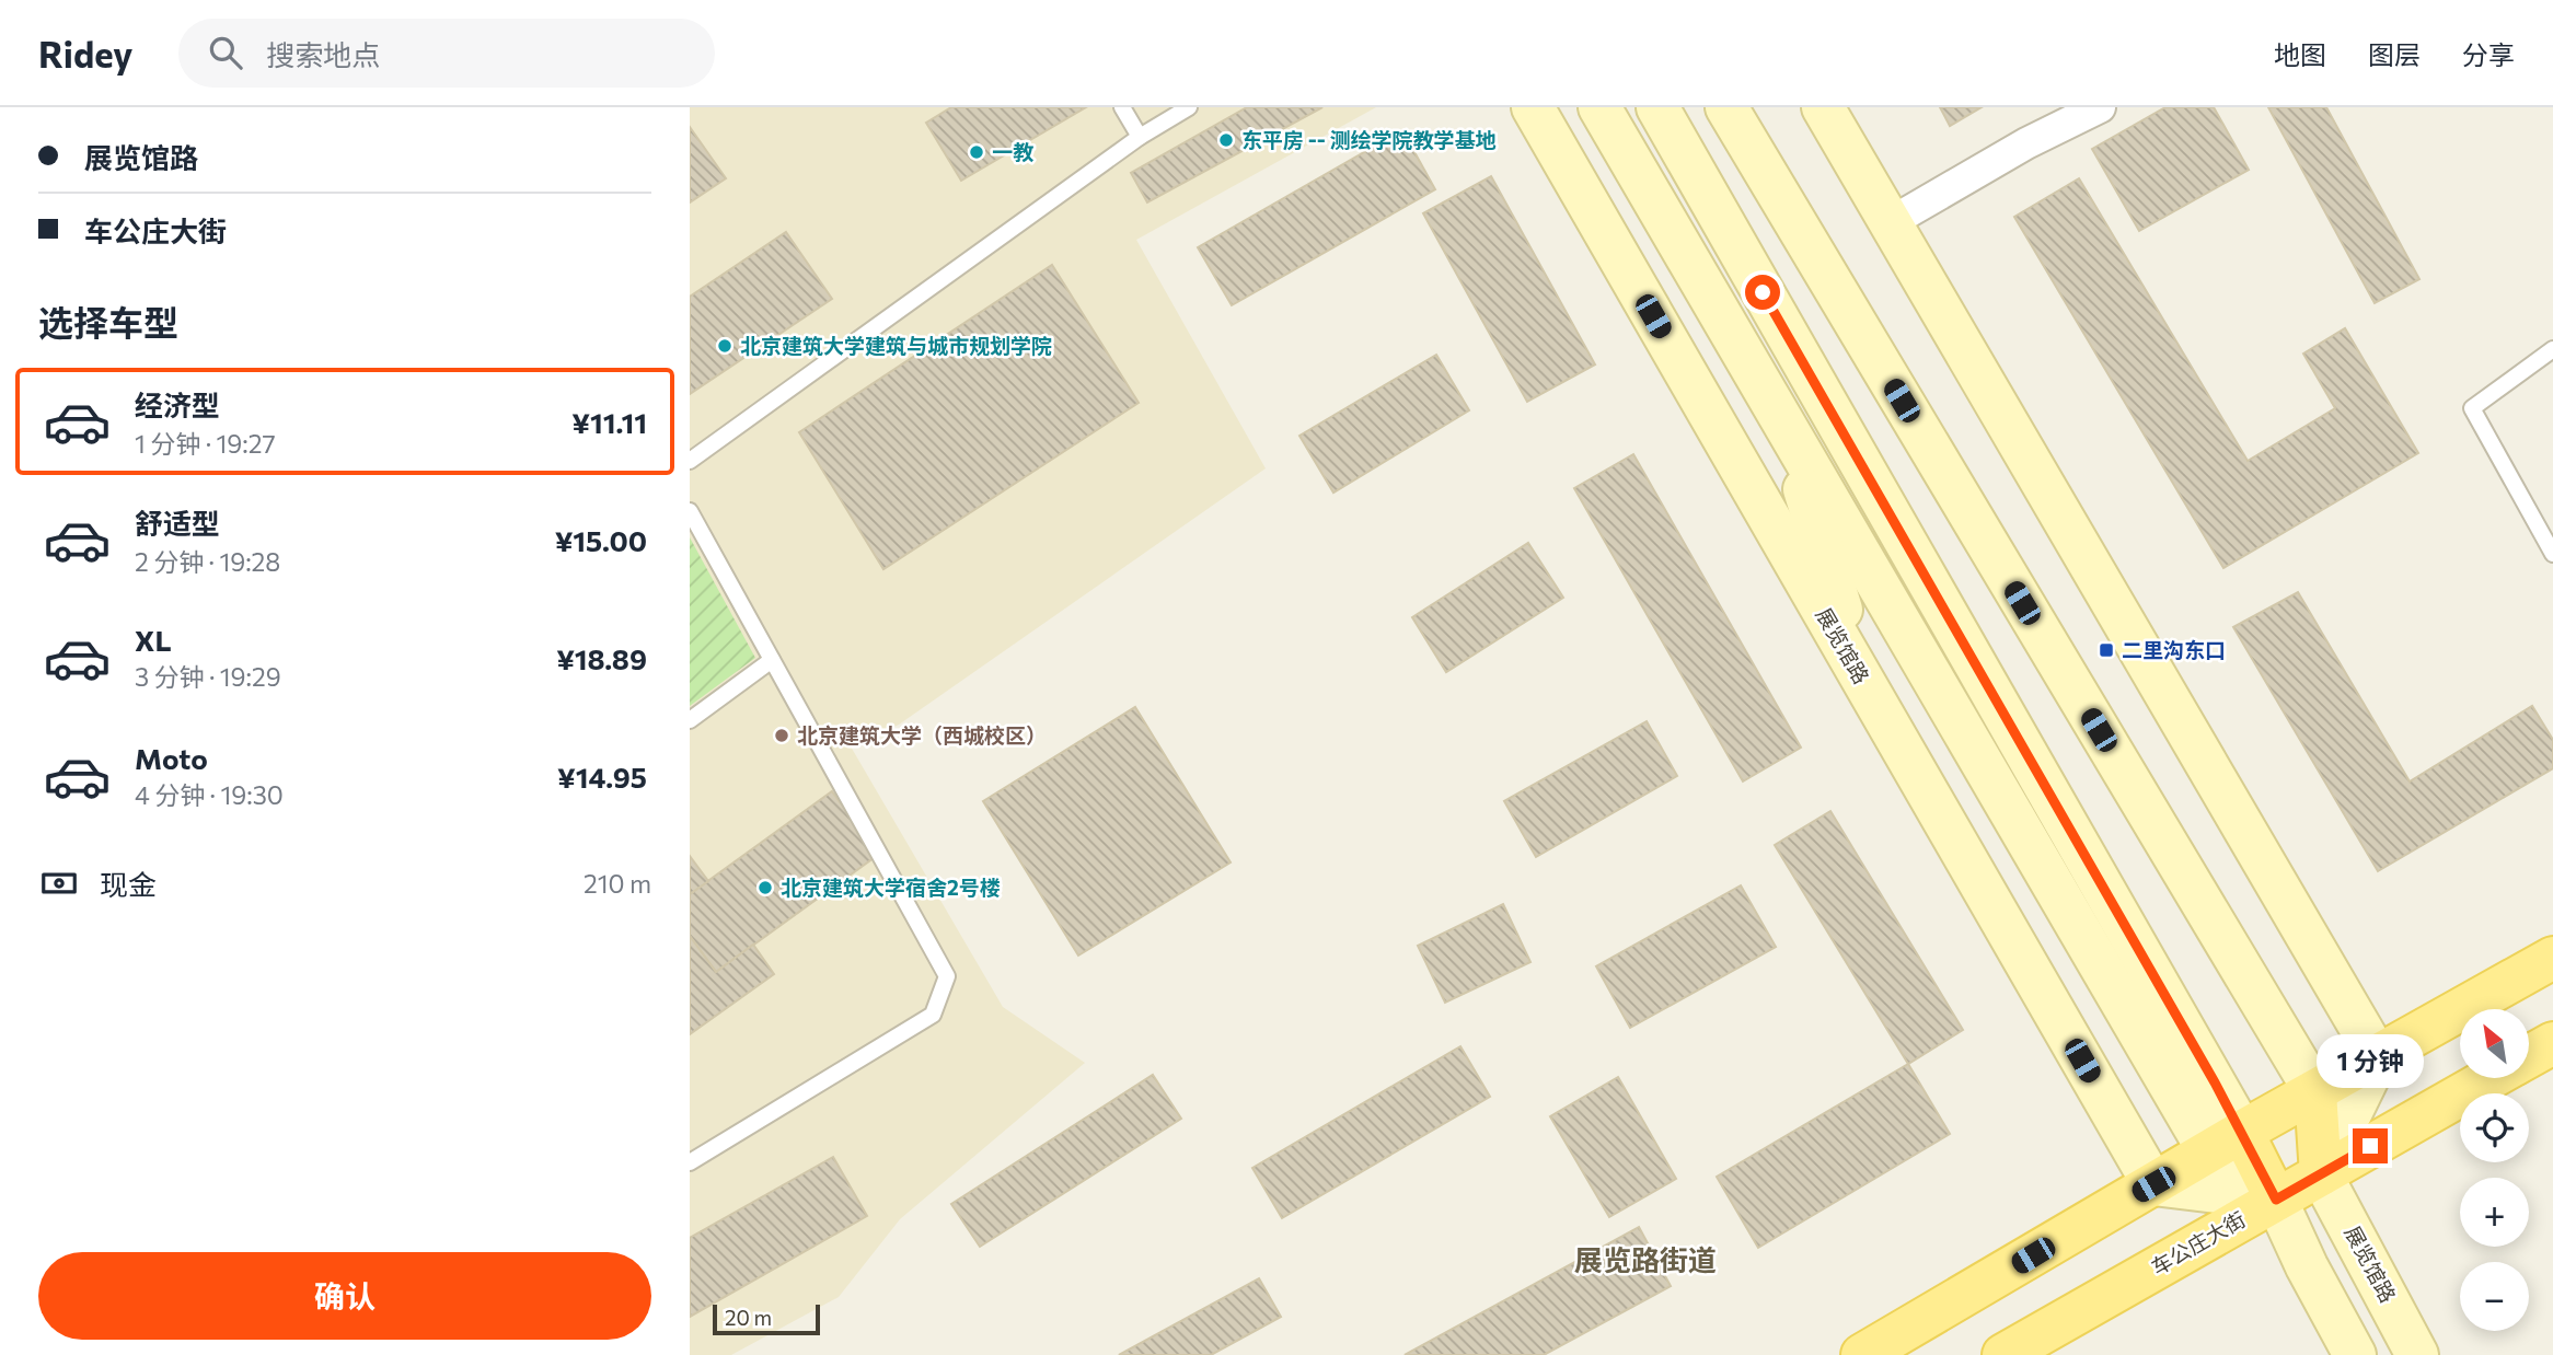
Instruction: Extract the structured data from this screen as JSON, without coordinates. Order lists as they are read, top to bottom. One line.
{"streets":{"main road":["车公庄大街"],"street":["展览馆路"]},"crossings":[["展览馆路","车公庄大街"]],"districts":["展览路街道"],"places":{"other":["东平房 -- 测绘学院教学基地","一教","北京建筑大学建筑与城市规划学院","北京建筑大学（西城校区）","北京建筑大学宿舍2号楼"],"transit":["二里沟东口"]},"scale_bar":"20 m","north":"top left","page":{"header":"Ridey","search":"搜索地点","nav":["地图","图层","分享"],"banner":["展览馆路","车公庄大街"],"heading":"选择车型","list":[{"name":"经济型","note":"1 分钟 · 19:27","value":"¥11.11"},{"name":"舒适型","note":"2 分钟 · 19:28","value":"¥15.00"},{"name":"XL","note":"3 分钟 · 19:29","value":"¥18.89"},{"name":"Moto","note":"4 分钟 · 19:30","value":"¥14.95"}],"pay":["现金","210 m"],"map_buttons":["+","−"],"bubble":"1 分钟","buttons":"确认","scale":"20 m"}}
